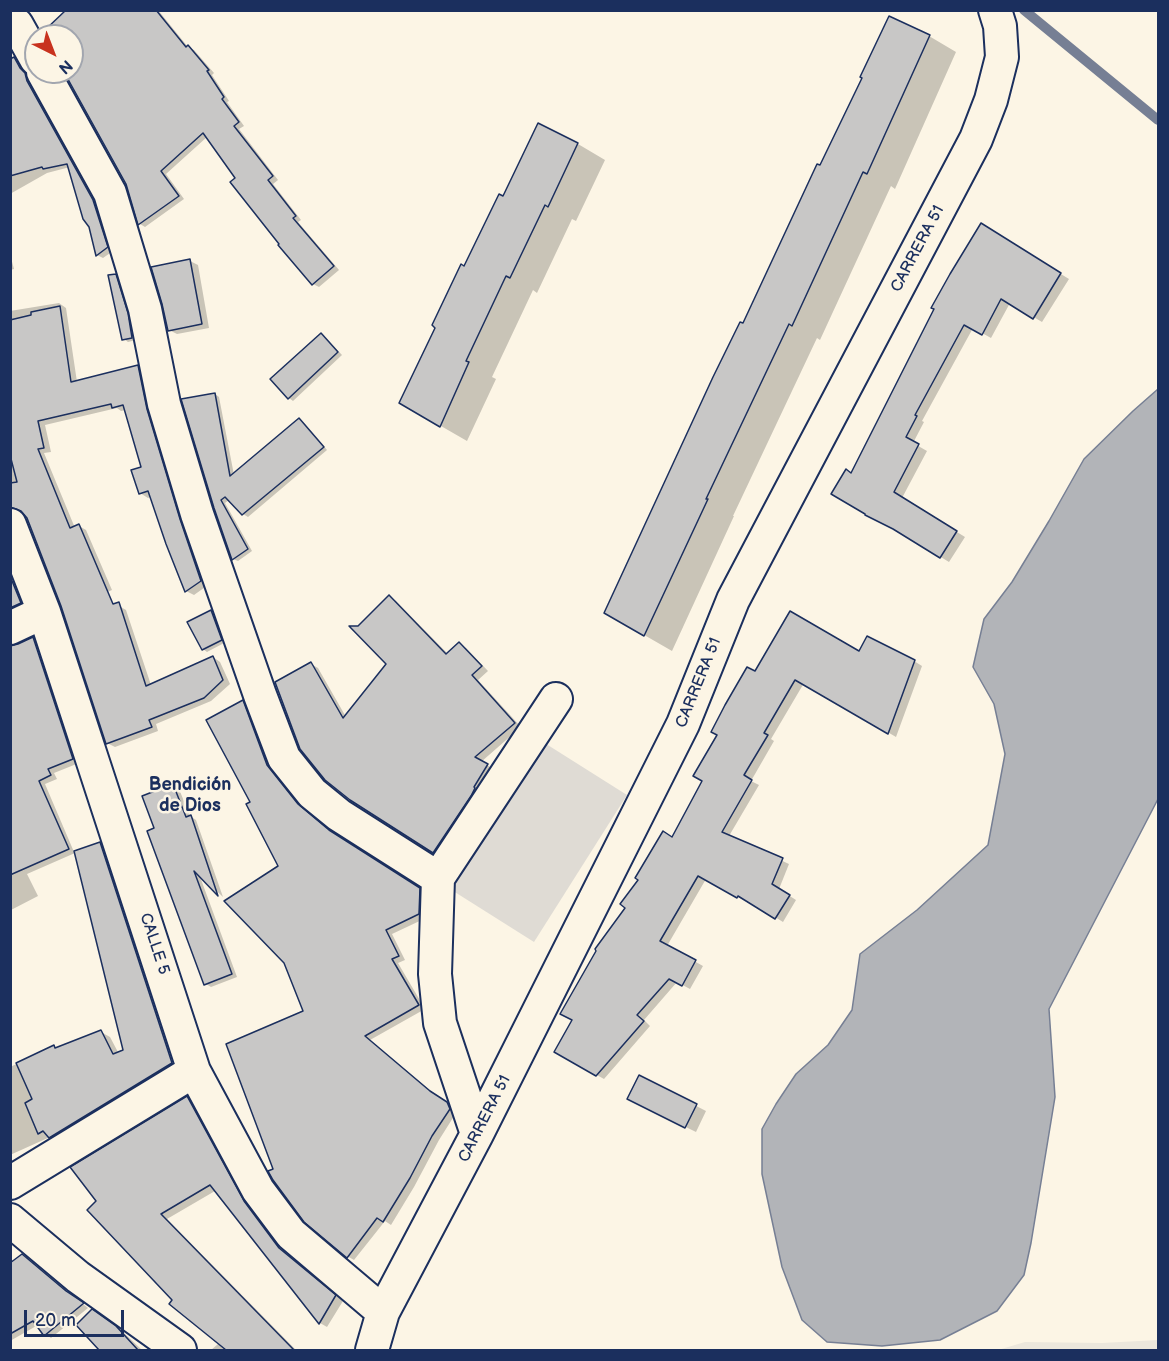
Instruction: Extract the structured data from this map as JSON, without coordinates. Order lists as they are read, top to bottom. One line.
{"streets":{"street":["CARRERA 51","CALLE 5"]},"crossings":[["CARRERA 51","CALLE 5"]],"districts":["Bendición de Dios"],"scale_bar":"20 m","north":"bottom right"}
